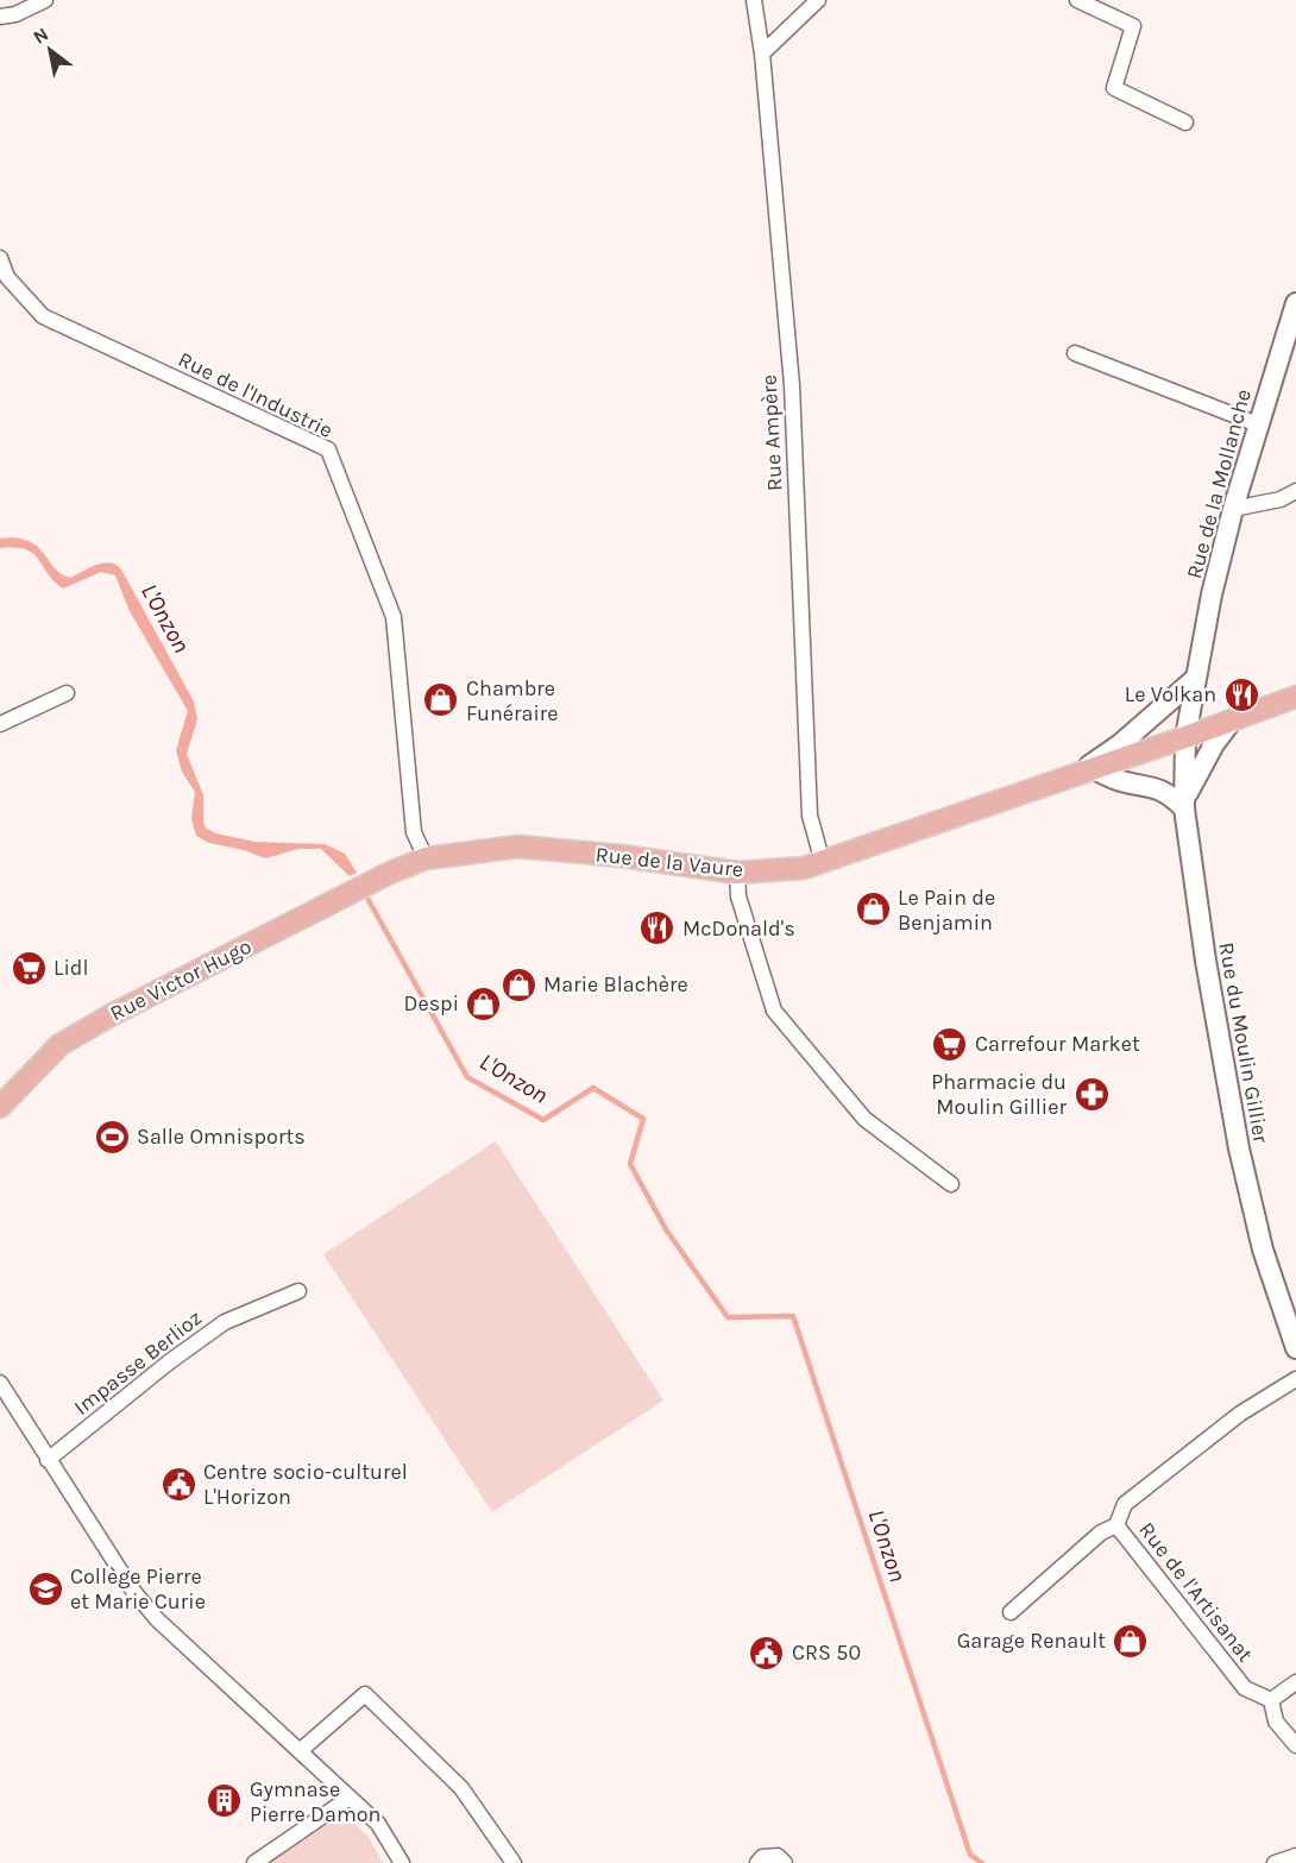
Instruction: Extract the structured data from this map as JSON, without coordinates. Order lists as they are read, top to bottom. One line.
{"streets":{"main road":["Rue de la Mollanche","Rue de la Vaure","Rue Victor Hugo","Rue du Moulin Gillier"],"street":["Rue de l'Industrie","Rue Ampère","Impasse Berlioz","Rue de l'Artisanat"]},"crossings":[["Rue de l'Industrie","Rue de la Vaure"],["Rue Ampère","Rue de la Vaure"],["Rue de la Mollanche","Rue de la Vaure"],["Rue de la Mollanche","Rue du Moulin Gillier"],["Rue de la Vaure","Rue Victor Hugo"]],"water":["L'Onzon"],"places":{"restaurant":["Le Volkan","McDonald's"],"shop":["Chambre Funéraire","Le Pain de Benjamin","Marie Blachère","Despi","Garage Renault"],"supermarket":["Lidl","Carrefour Market"],"pharmacy":["Pharmacie du Moulin Gillier"],"sports":["Salle Omnisports"],"public building":["Centre socio-culturel L'Horizon","CRS 50"],"school or university":["Collège Pierre et Marie Curie"],"building":["Gymnase Pierre Damon"]},"north":"top left"}
